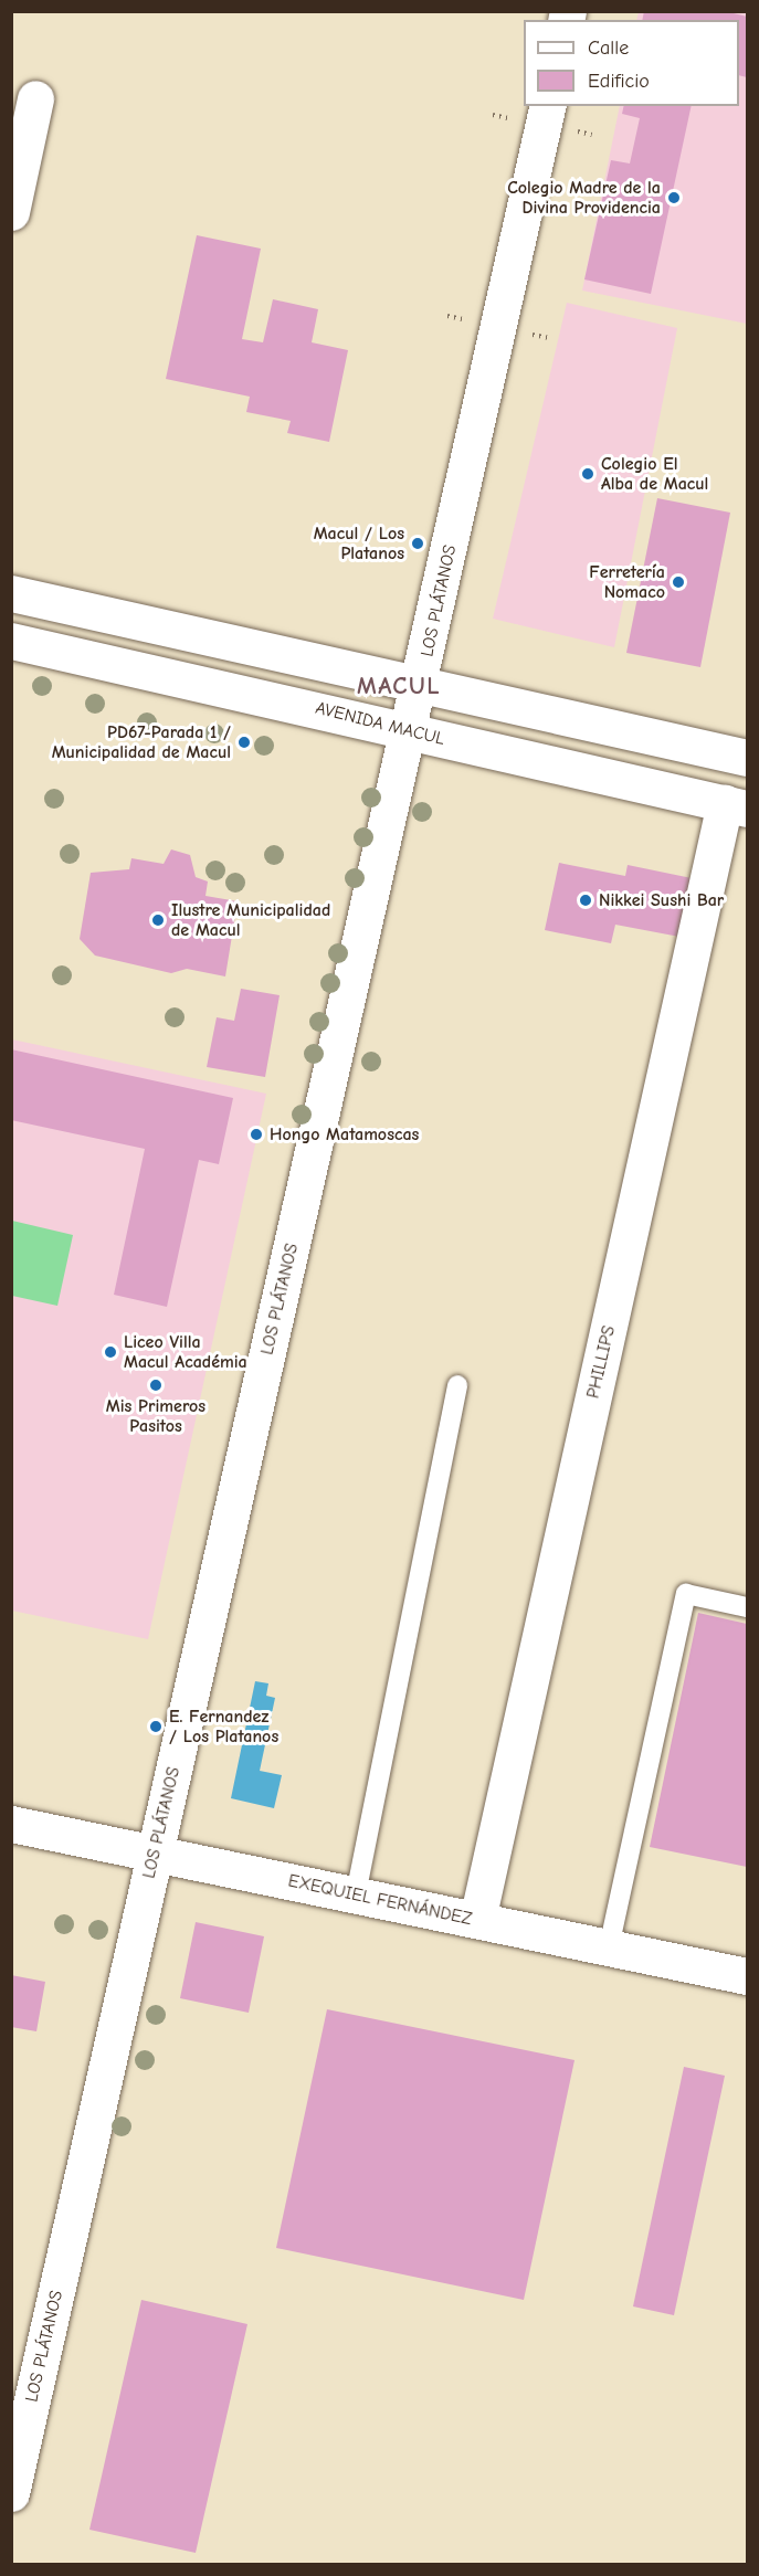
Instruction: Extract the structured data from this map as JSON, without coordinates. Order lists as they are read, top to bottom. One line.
{"streets":{"street":["LOS PLÁTANOS","AVENIDA MACUL","PHILLIPS","EXEQUIEL FERNÁNDEZ"]},"crossings":[["LOS PLÁTANOS","AVENIDA MACUL"],["LOS PLÁTANOS","EXEQUIEL FERNÁNDEZ"],["AVENIDA MACUL","PHILLIPS"],["PHILLIPS","EXEQUIEL FERNÁNDEZ"]],"districts":["MACUL"],"places":["Colegio Madre de la Divina Providencia","Colegio El Alba de Macul","Macul / Los Platanos","Ferretería Nomaco","PD67-Parada 1 / Municipalidad de Macul","Nikkei Sushi Bar","Ilustre Municipalidad de Macul","Hongo Matamoscas","Liceo Villa Macul Académia","Mis Primeros Pasitos","E. Fernandez / Los Platanos"],"legend":["Calle","Edificio"]}
